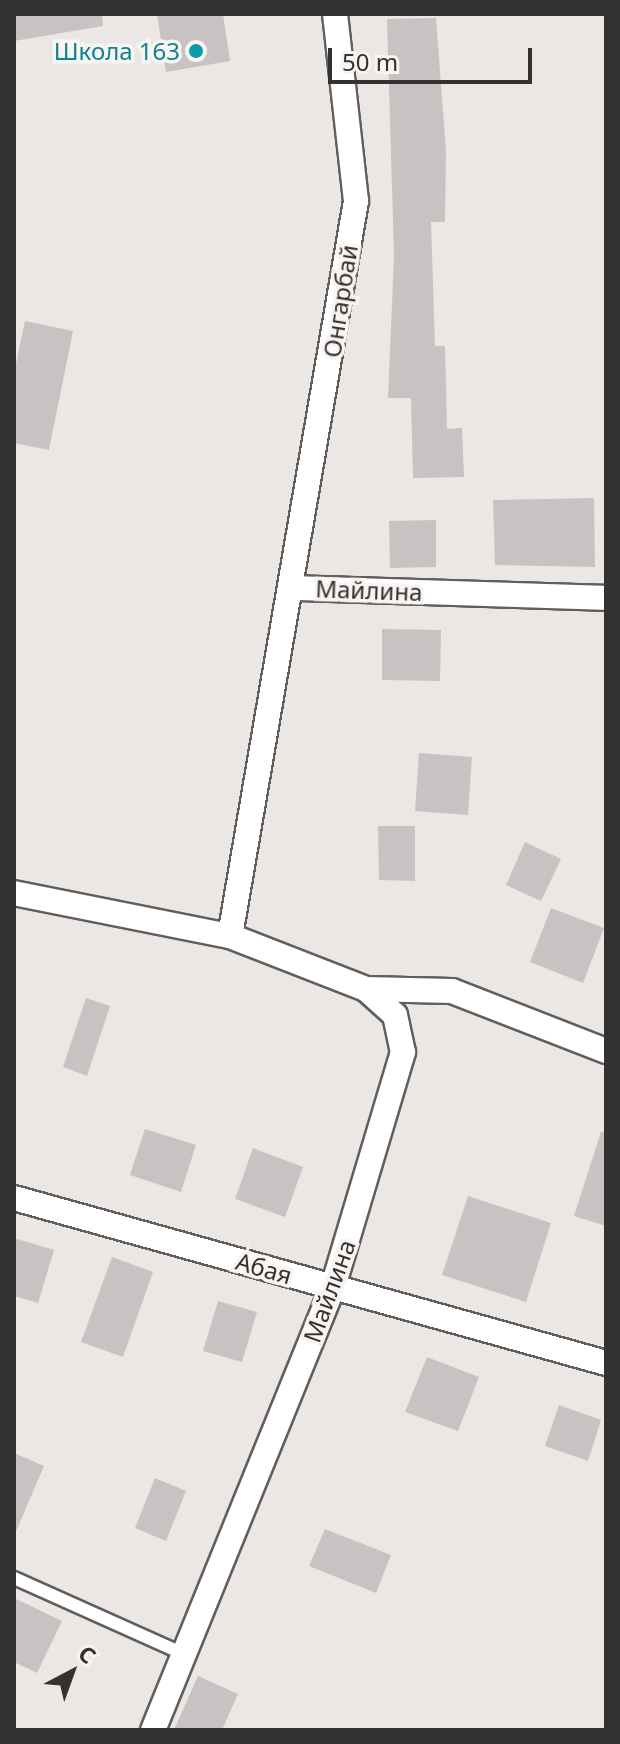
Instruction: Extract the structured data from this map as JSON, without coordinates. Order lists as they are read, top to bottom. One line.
{"streets":{"street":["Онгарбай","Майлина","Абая"]},"crossings":[["Онгарбай","Майлина"],["Майлина","Абая"]],"places":["Школа 163"],"scale_bar":"50 m","north":"top right"}
